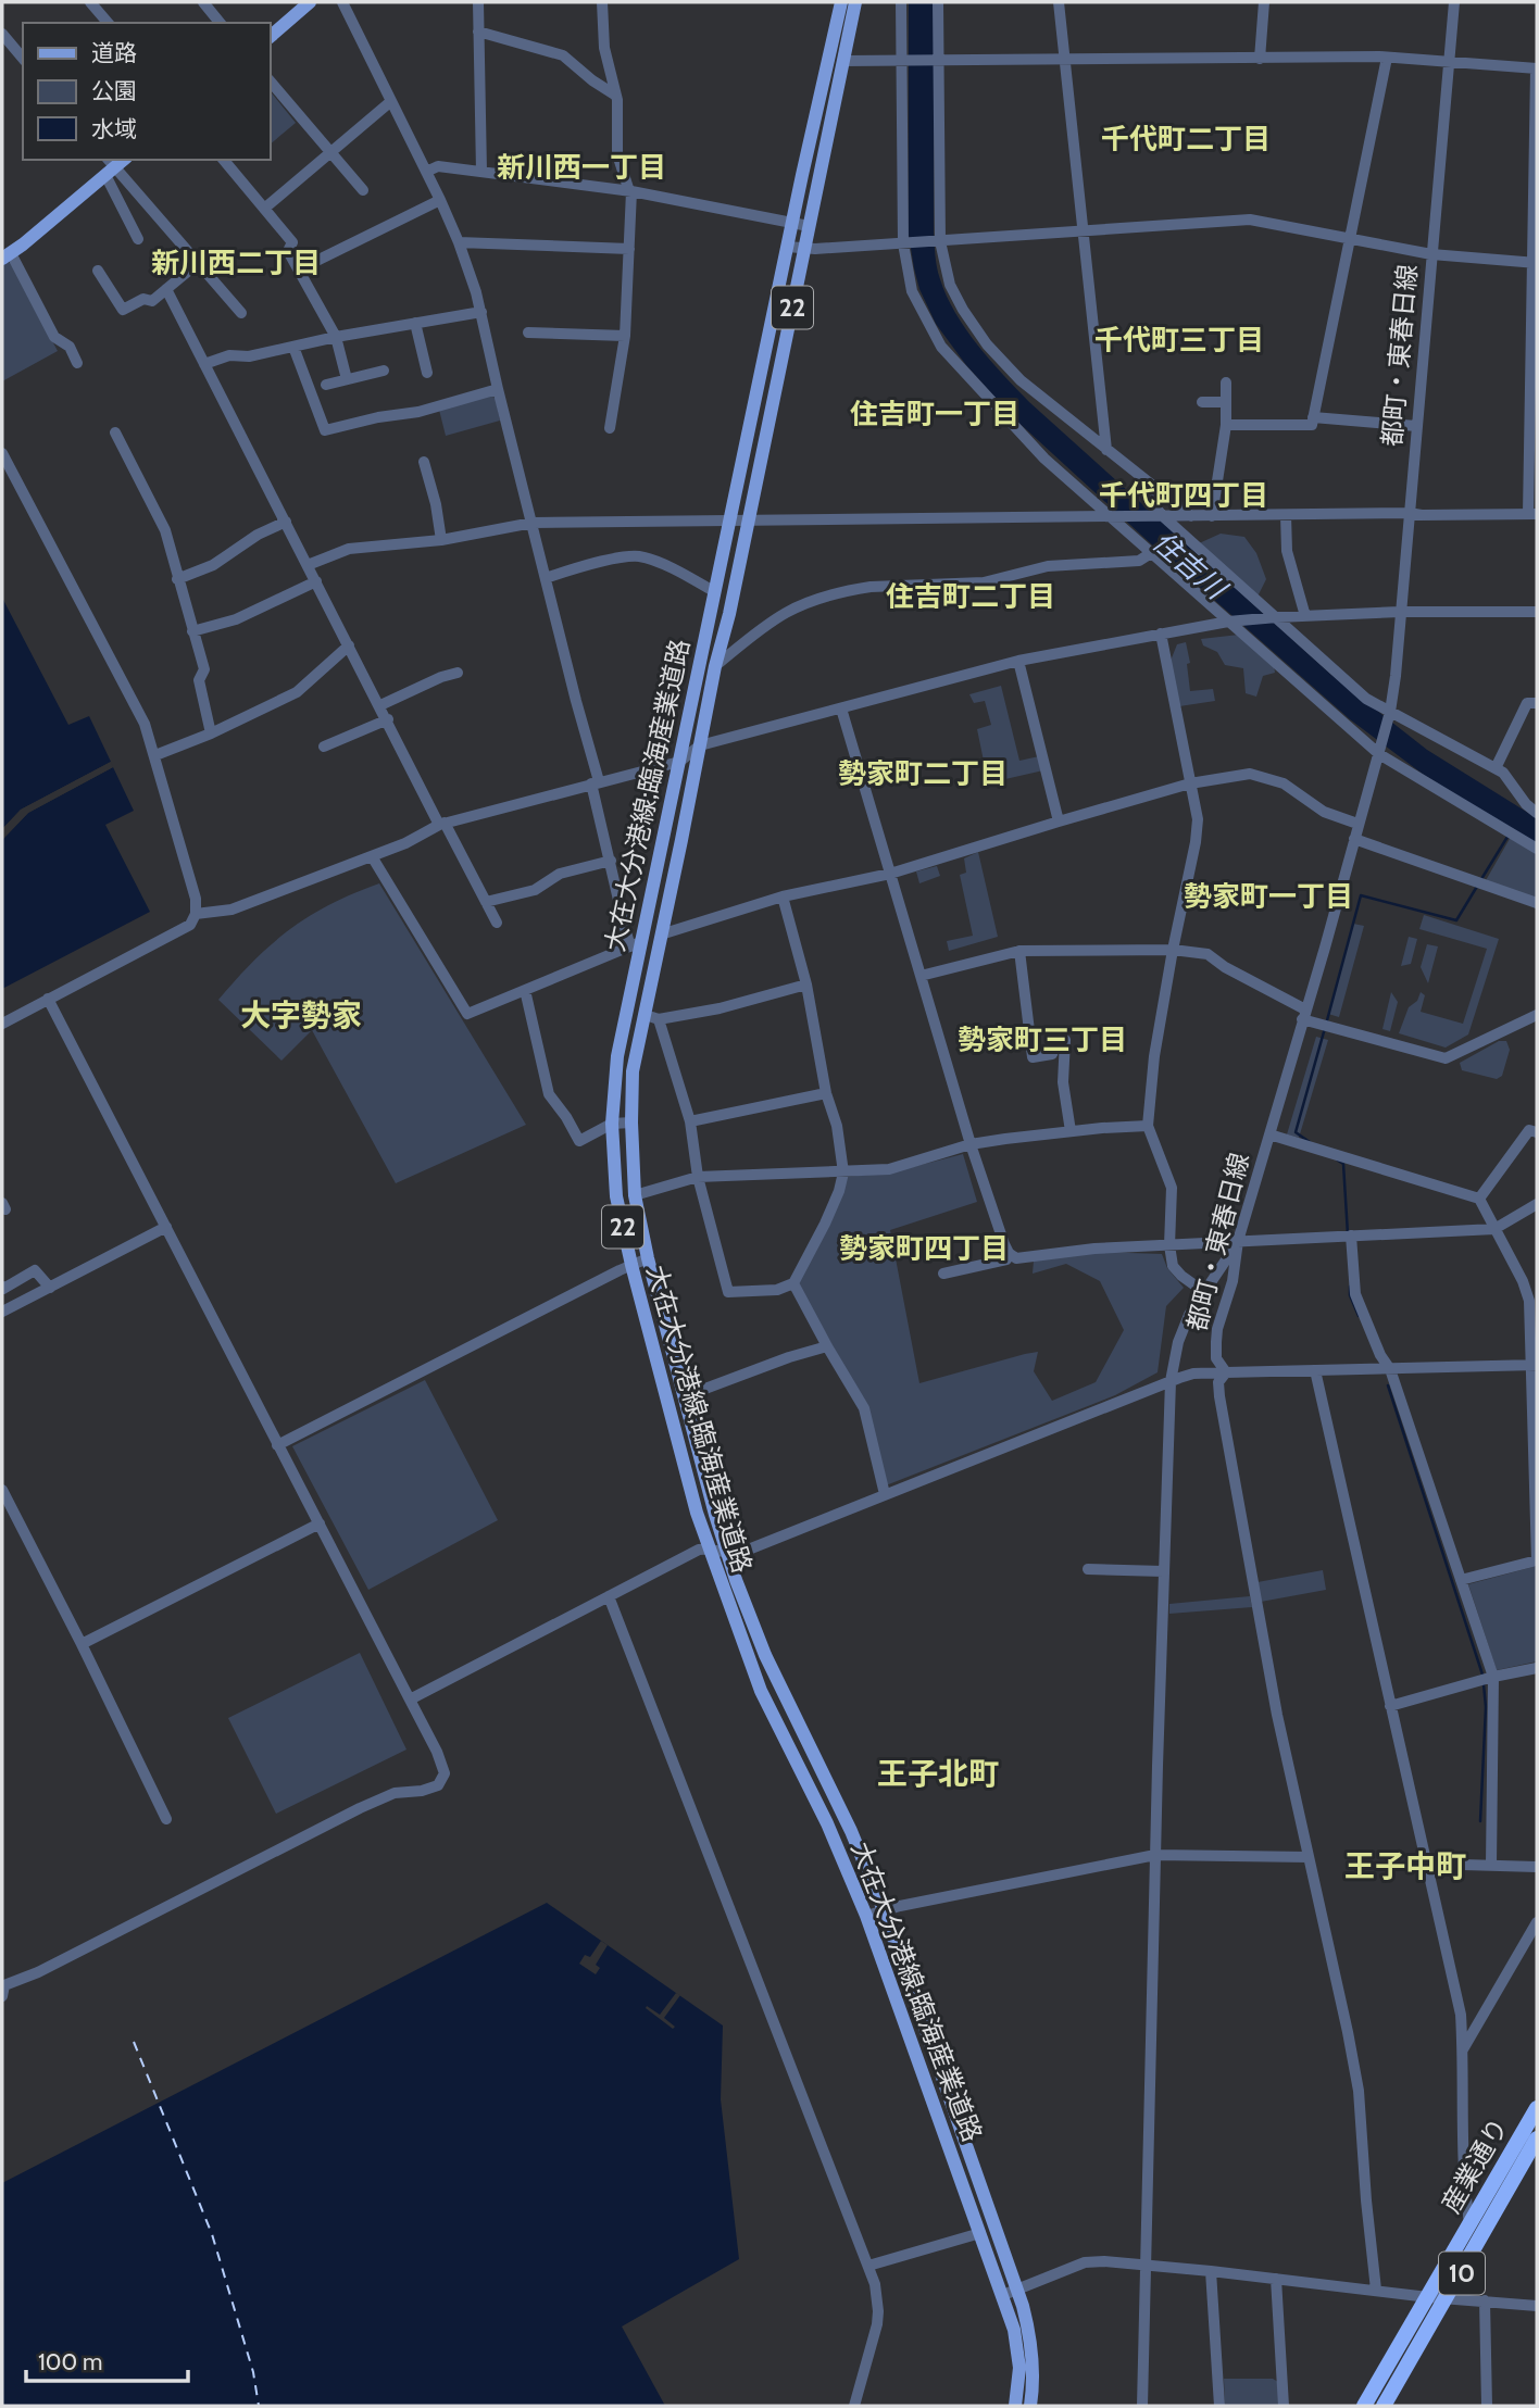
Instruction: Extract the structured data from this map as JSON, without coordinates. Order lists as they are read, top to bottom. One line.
{"streets":{"highway":["産業通り","10"],"main road":["22","大在大分港線;臨海産業道路"],"street":["都町・東春日線"]},"districts":["千代町二丁目","新川西一丁目","新川西二丁目","千代町三丁目","住吉町一丁目","千代町四丁目","住吉町二丁目","勢家町二丁目","勢家町一丁目","大字勢家","勢家町三丁目","勢家町四丁目","王子北町","王子中町"],"water":["住吉川"],"legend":["道路","公園","水域"],"scale_bar":"100 m"}
